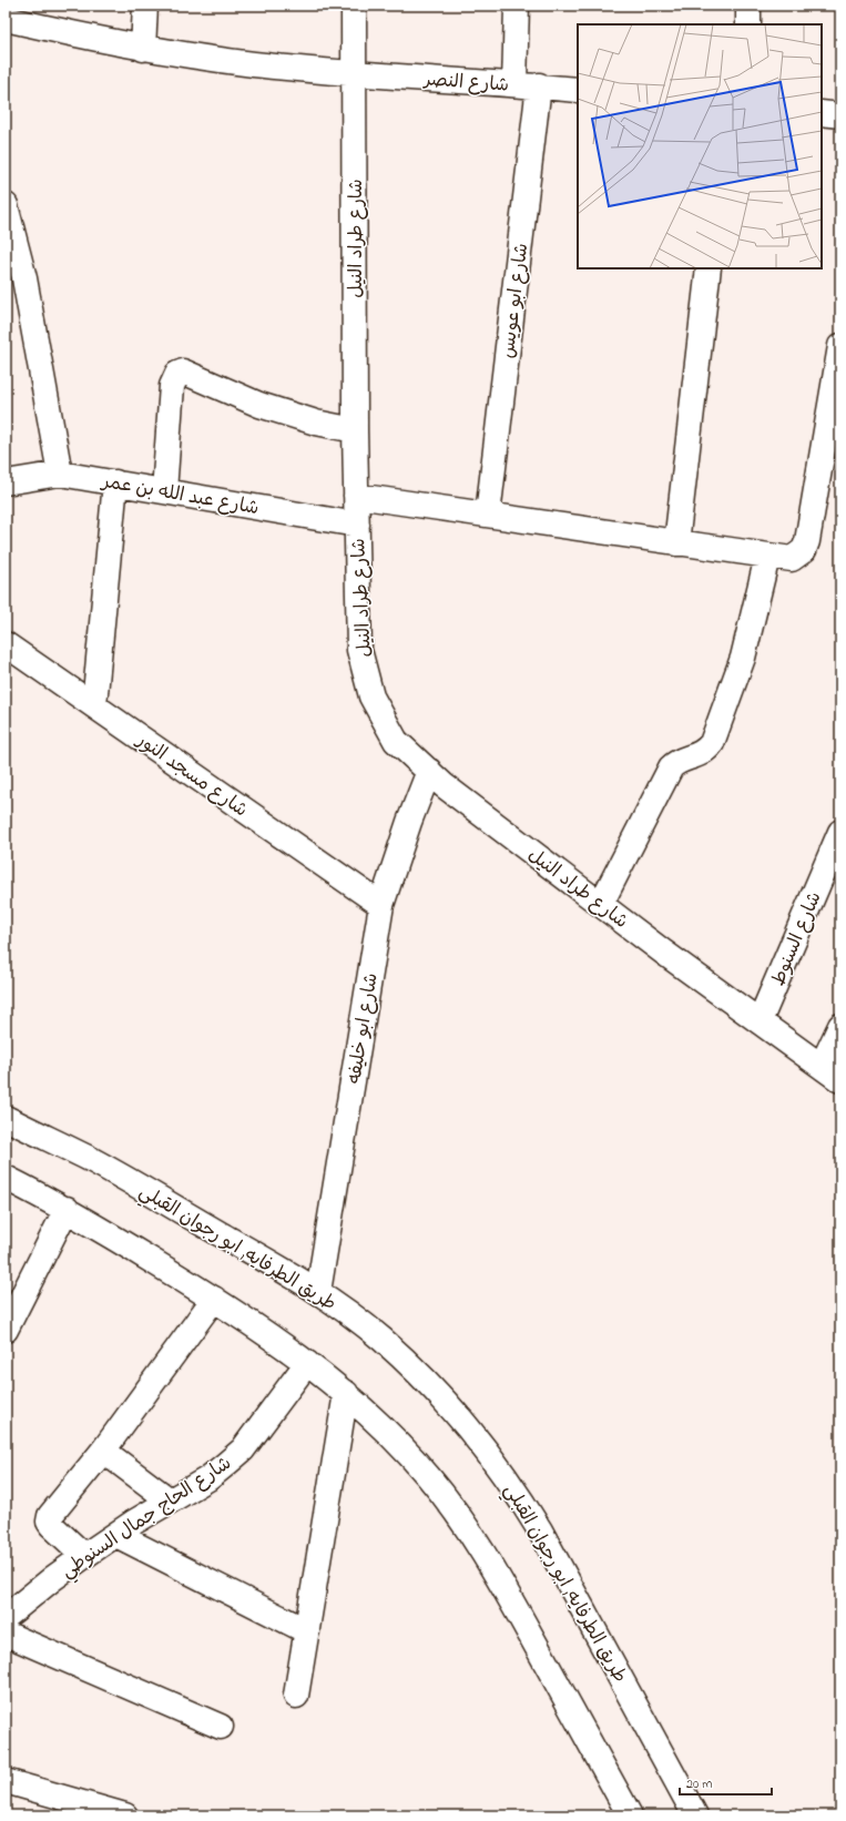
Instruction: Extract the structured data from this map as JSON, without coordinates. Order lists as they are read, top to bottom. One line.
{"streets":{"street":["شارع النصر","شارع طراد النيل","شارع ابو عويس","شارع عبد الله بن عمر","شارع مسجد النور","شارع السنوط","شارع ابو خليفه","طريق الطرفايه, ابو رجوان القبلي","شارع الحاج جمال السنوطي"]},"crossings":[["شارع النصر","شارع طراد النيل"],["شارع النصر","شارع ابو عويس"],["شارع طراد النيل","شارع عبد الله بن عمر"],["شارع طراد النيل","شارع السنوط"],["شارع طراد النيل","شارع ابو خليفه"],["شارع مسجد النور","شارع ابو خليفه"],["شارع ابو خليفه","طريق الطرفايه, ابو رجوان القبلي"]],"scale_bar":"20 m"}
